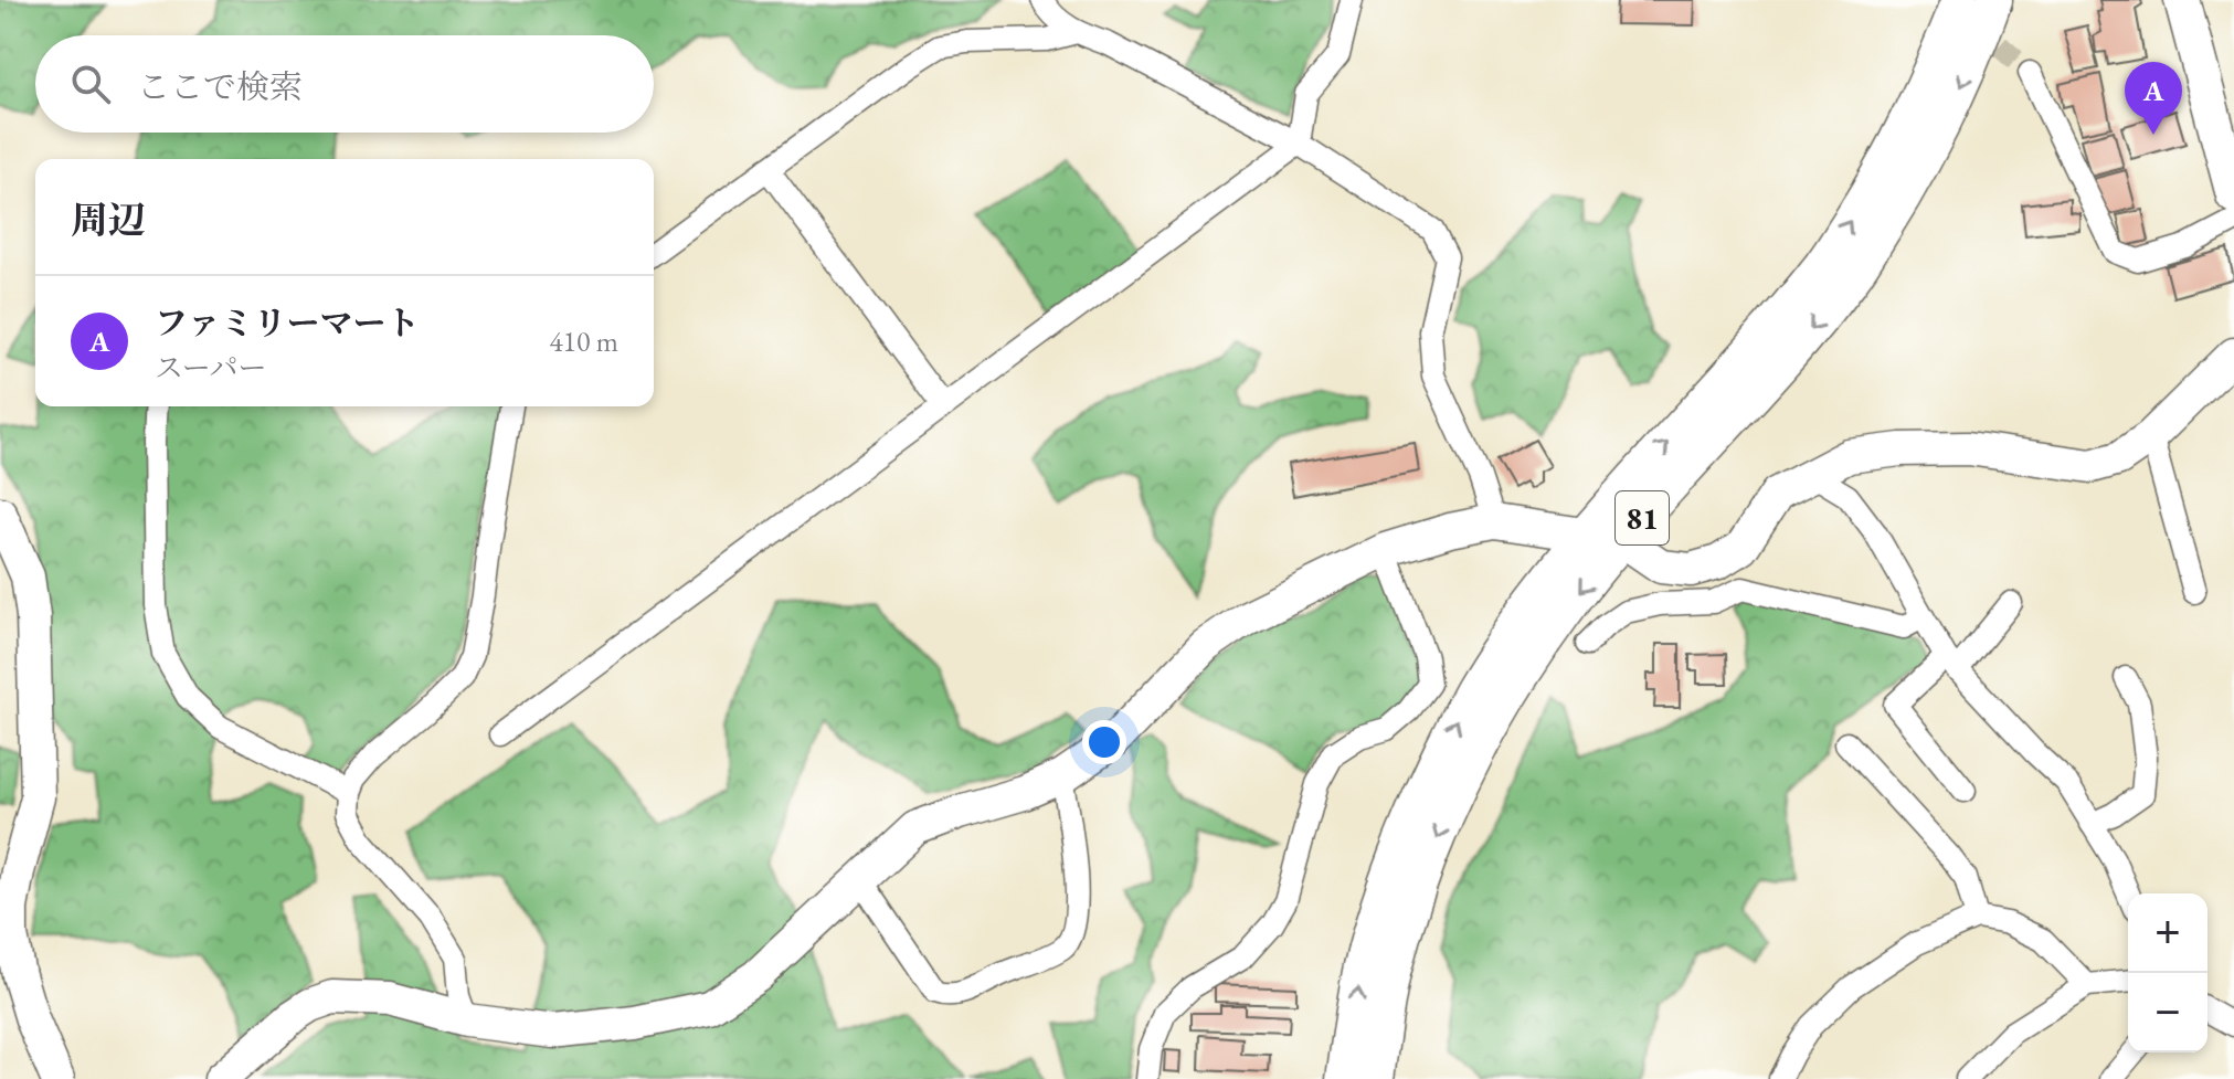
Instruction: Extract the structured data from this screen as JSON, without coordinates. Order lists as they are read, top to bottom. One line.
{"streets":{"main road":["81"]},"page":{"search":"ここで検索","pins":"A","heading":"周辺","list":[{"mark":"A","name":"ファミリーマート","note":"スーパー","value":"410 m"}],"map_buttons":["+","−"]}}
